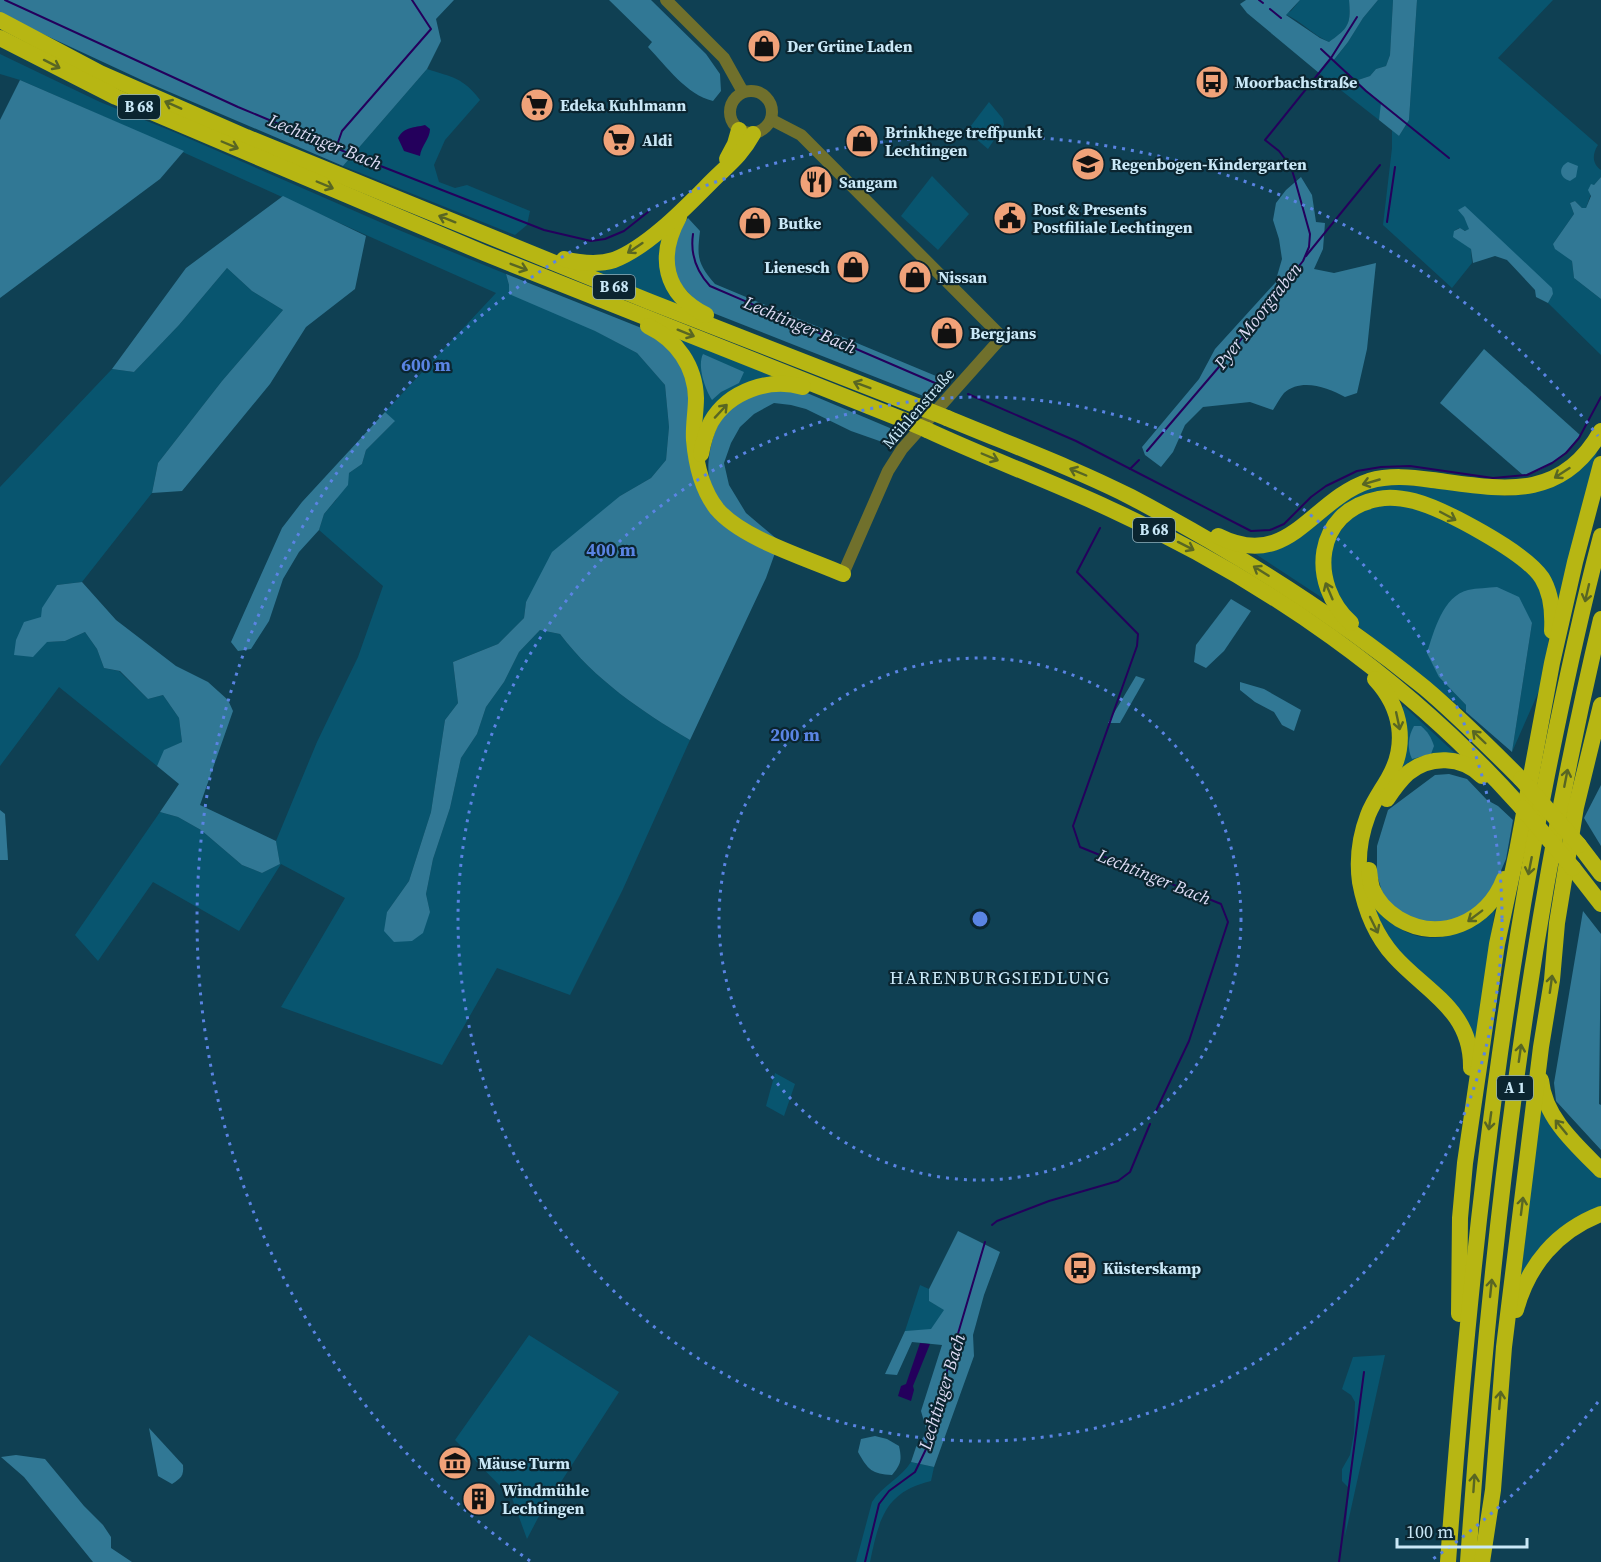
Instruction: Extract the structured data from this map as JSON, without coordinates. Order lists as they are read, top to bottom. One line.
{"streets":{"highway":["B 68","A 1"],"street":["Mühlenstraße"]},"districts":["HARENBURGSIEDLUNG"],"water":["Lechtinger Bach","Pyer Moorgraben"],"places":{"shop":["Der Grüne Laden","Brinkhege treffpunkt Lechtingen","Butke","Lienesch","Nissan","Bergjans"],"bus stop":["Moorbachstraße","Küsterskamp"],"supermarket":["Edeka Kuhlmann","Aldi"],"school or university":["Regenbogen-Kindergarten"],"restaurant":["Sangam"],"public building":["Post & Presents Postfiliale Lechtingen"],"museum":["Mäuse Turm"],"building":["Windmühle Lechtingen"]},"scale_bar":"100 m","rings":["600 m","400 m","200 m"]}
